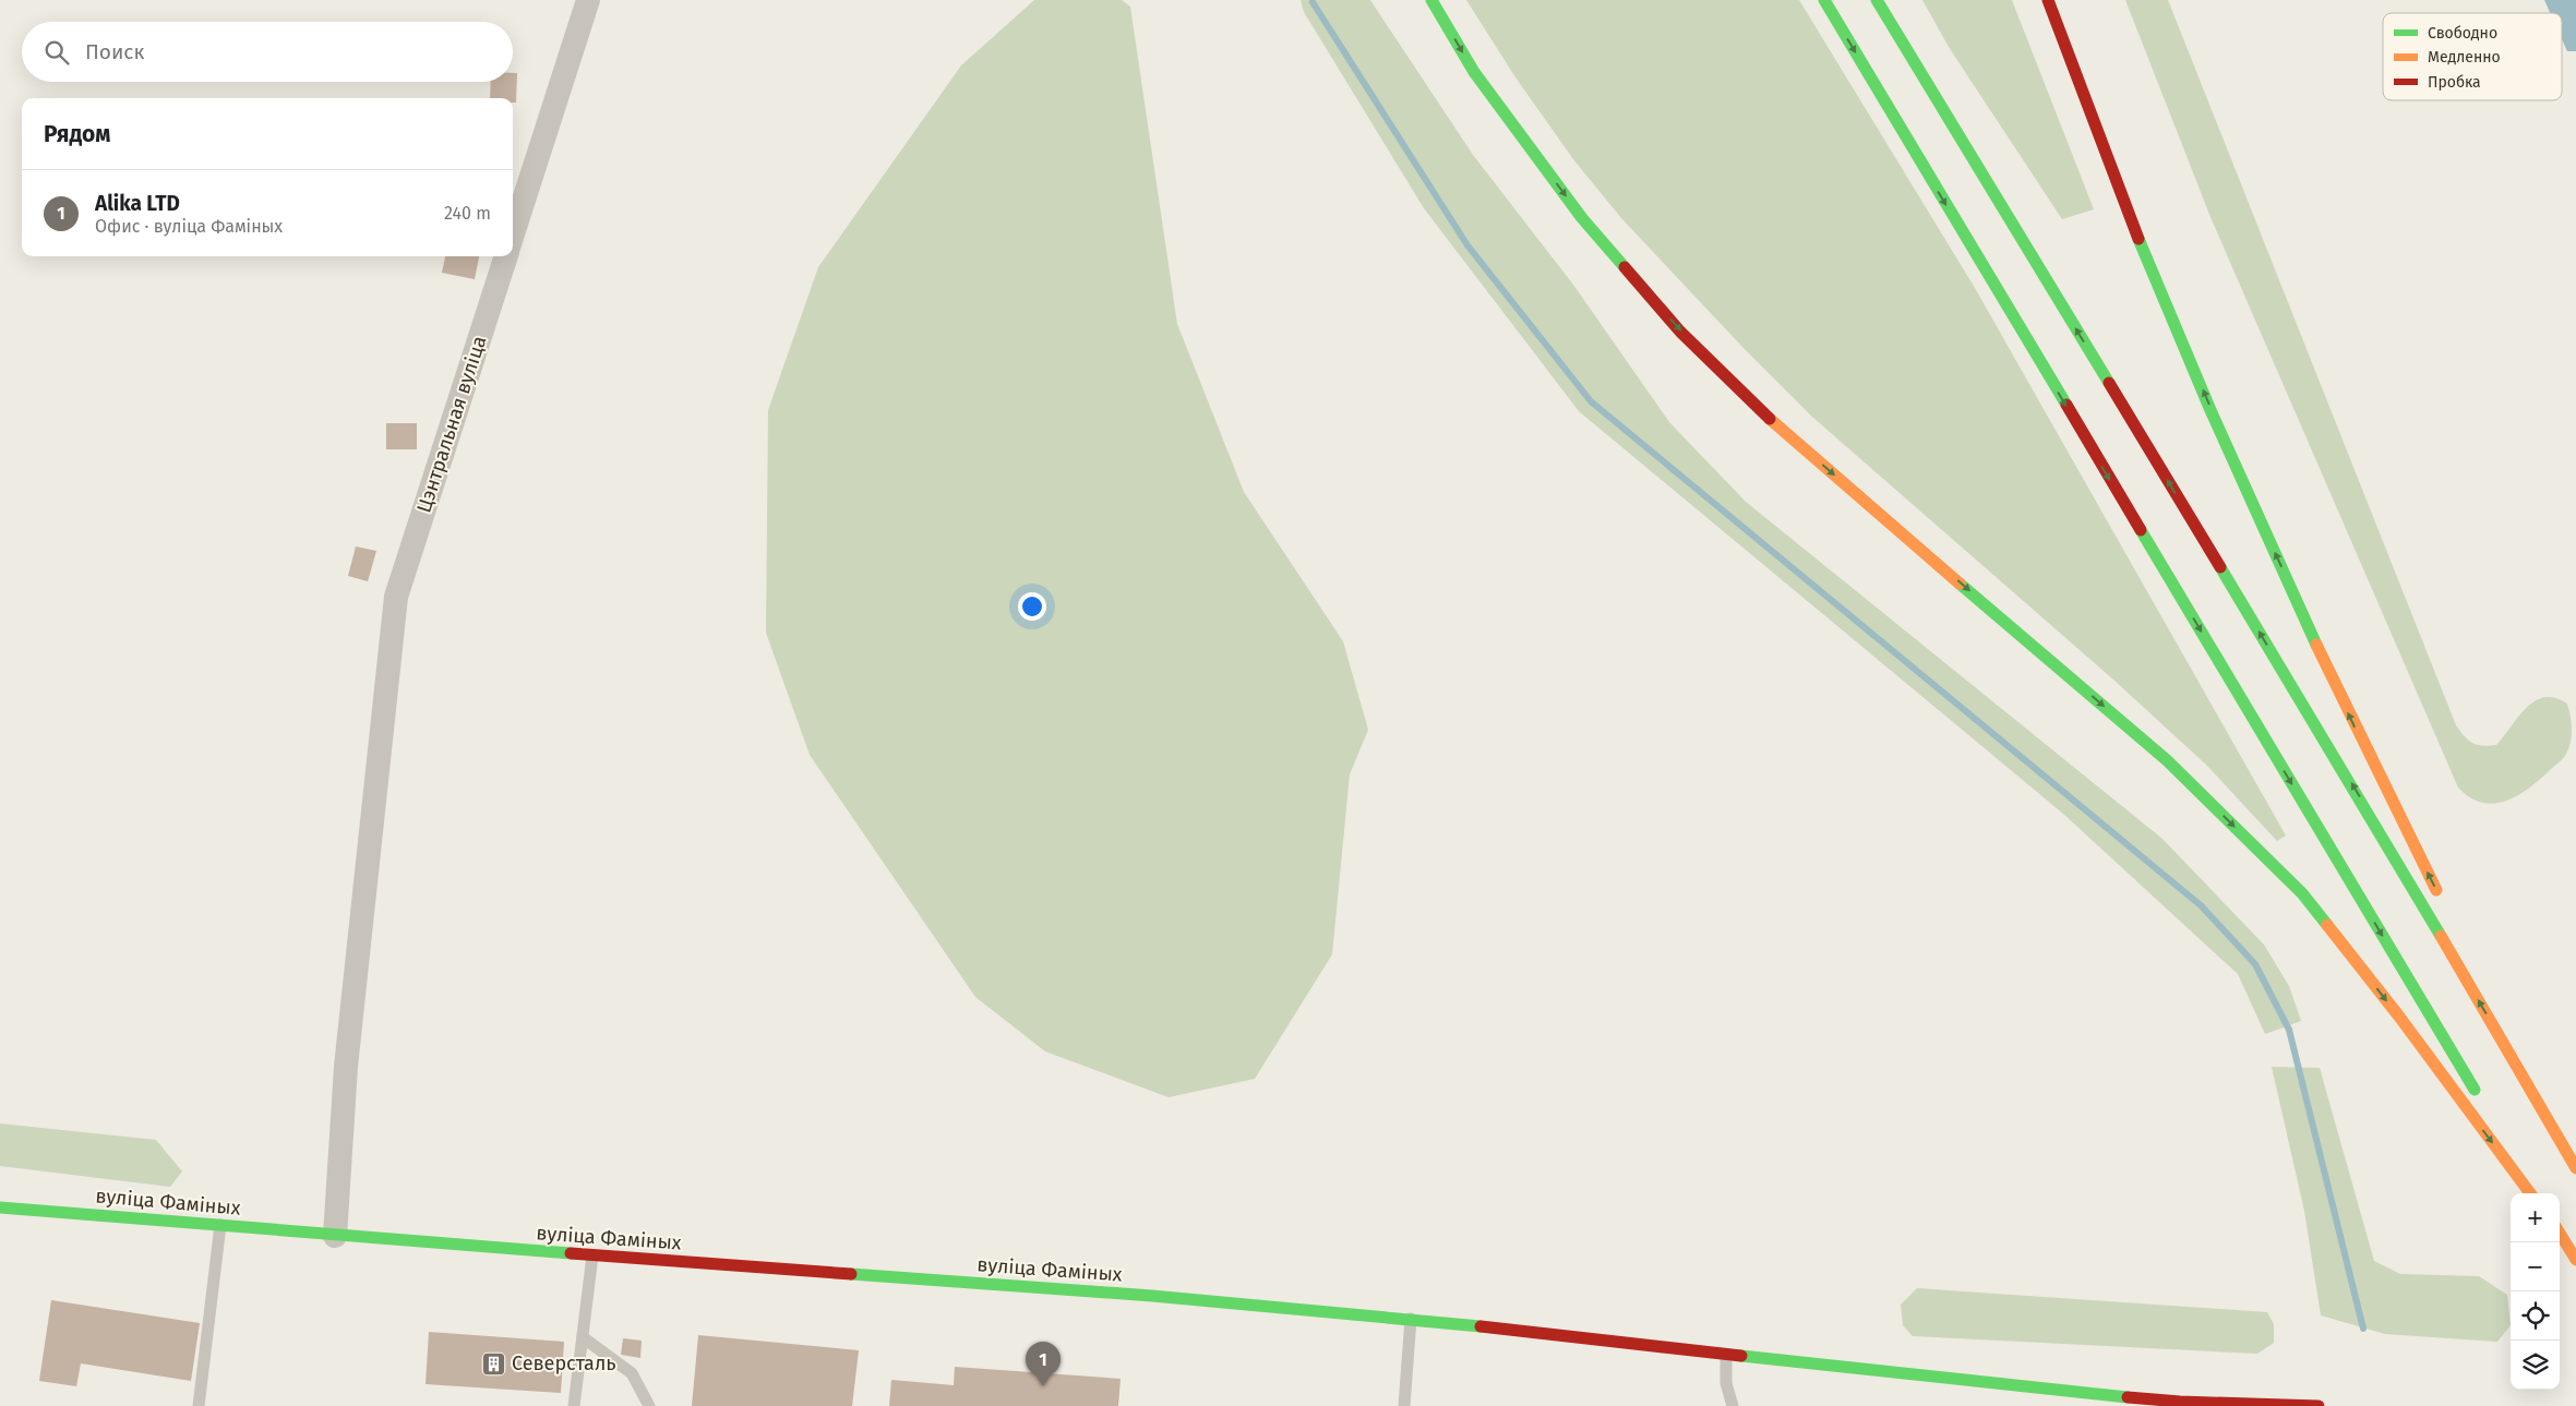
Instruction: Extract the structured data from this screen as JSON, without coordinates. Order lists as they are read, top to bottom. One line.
{"streets":{"main road":["вуліца Фаміных"],"street":["Цэнтральная вуліца"]},"crossings":[["Цэнтральная вуліца","вуліца Фаміных"]],"places":{"building":["Северсталь"]},"legend":["Свободно","Медленно","Пробка"],"page":{"search":"Поиск","heading":"Рядом","list":[{"mark":"1","name":"Alika LTD","note":"Офис · вуліца Фаміных","value":"240 m"}],"map_buttons":["+","−"],"pins":"1"}}
